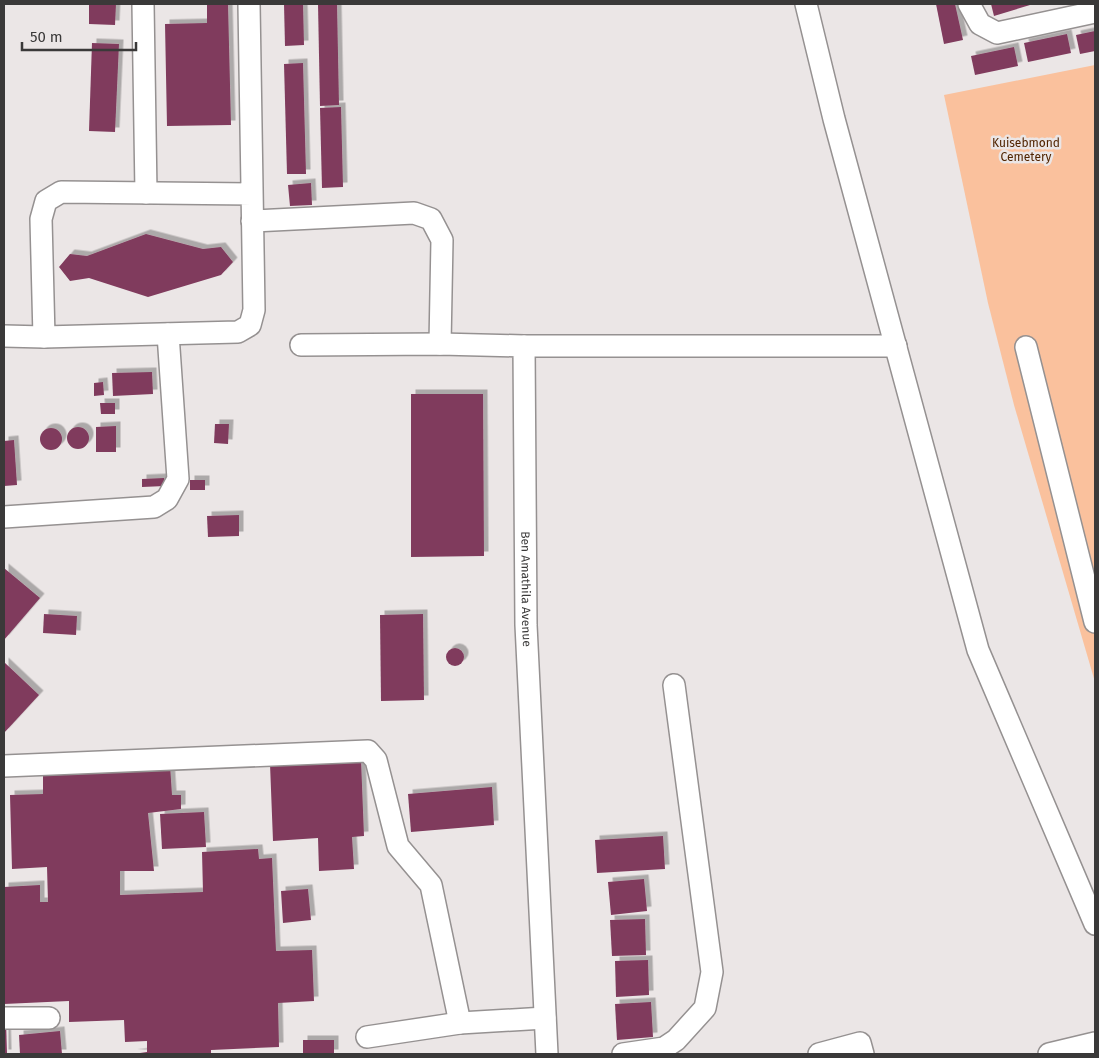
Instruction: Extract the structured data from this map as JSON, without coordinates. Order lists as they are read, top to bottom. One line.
{"streets":{"street":["Ben Amathila Avenue"]},"parks":["Kuisebmond Cemetery"],"scale_bar":"50 m"}
